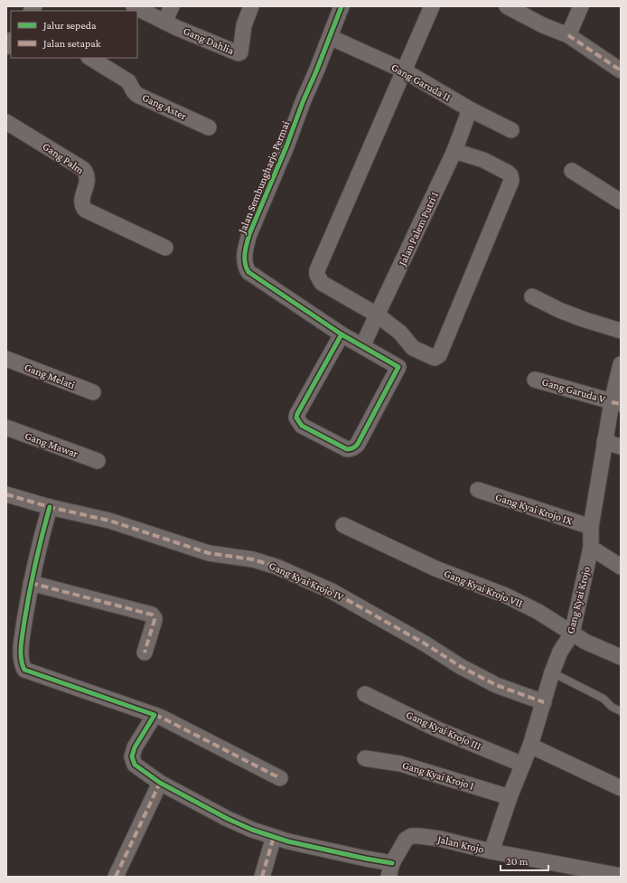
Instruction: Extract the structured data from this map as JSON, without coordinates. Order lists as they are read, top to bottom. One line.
{"streets":{"street":["Gang Dahlia","Gang Garuda II","Gang Aster","Gang Palm","Jalan Sembungharjo Permai","Jalan Palem Putri 1","Gang Melati","Gang Garuda V","Gang Mawar","Gang Kyai Krojo IX","Gang Kyai Krojo IV","Gang Kyai Krojo VII","Gang Kyai Krojo","Gang Kyai Krojo III","Gang Kyai Krojo I","Jalan Krojo"]},"crossings":[["Gang Garuda II","Jalan Sembungharjo Permai"],["Gang Garuda II","Jalan Palem Putri 1"],["Jalan Sembungharjo Permai","Jalan Palem Putri 1"],["Gang Garuda V","Gang Kyai Krojo"],["Gang Kyai Krojo IX","Gang Kyai Krojo"],["Gang Kyai Krojo IV","Gang Kyai Krojo"],["Gang Kyai Krojo VII","Gang Kyai Krojo"],["Gang Kyai Krojo","Gang Kyai Krojo III"],["Gang Kyai Krojo","Gang Kyai Krojo I"],["Gang Kyai Krojo","Jalan Krojo"]],"legend":["Jalur sepeda","Jalan setapak"],"scale_bar":"20 m"}
